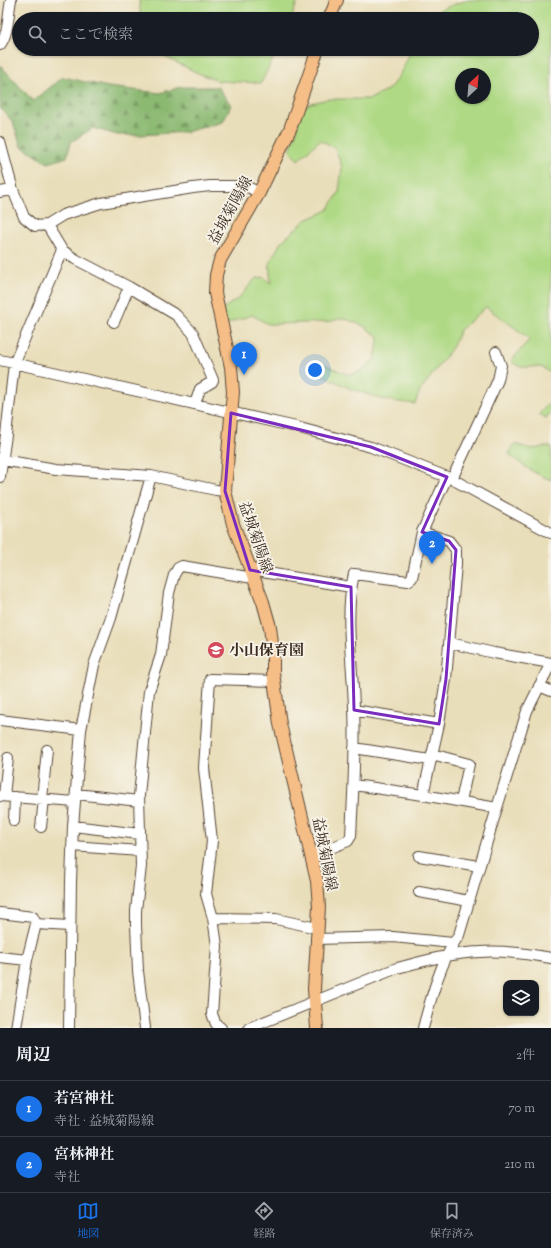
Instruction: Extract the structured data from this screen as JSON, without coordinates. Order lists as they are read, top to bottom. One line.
{"streets":{"main road":["益城菊陽線"]},"places":{"school or university":["小山保育園"]},"north":"top right","page":{"search":"ここで検索","pins":["1","2"],"heading":["周辺","2件"],"list":[{"mark":"1","name":"若宮神社","note":"寺社 · 益城菊陽線","value":"70 m"},{"mark":"2","name":"宮林神社","note":"寺社","value":"210 m"}],"nav":["地図","経路","保存済み"]}}
